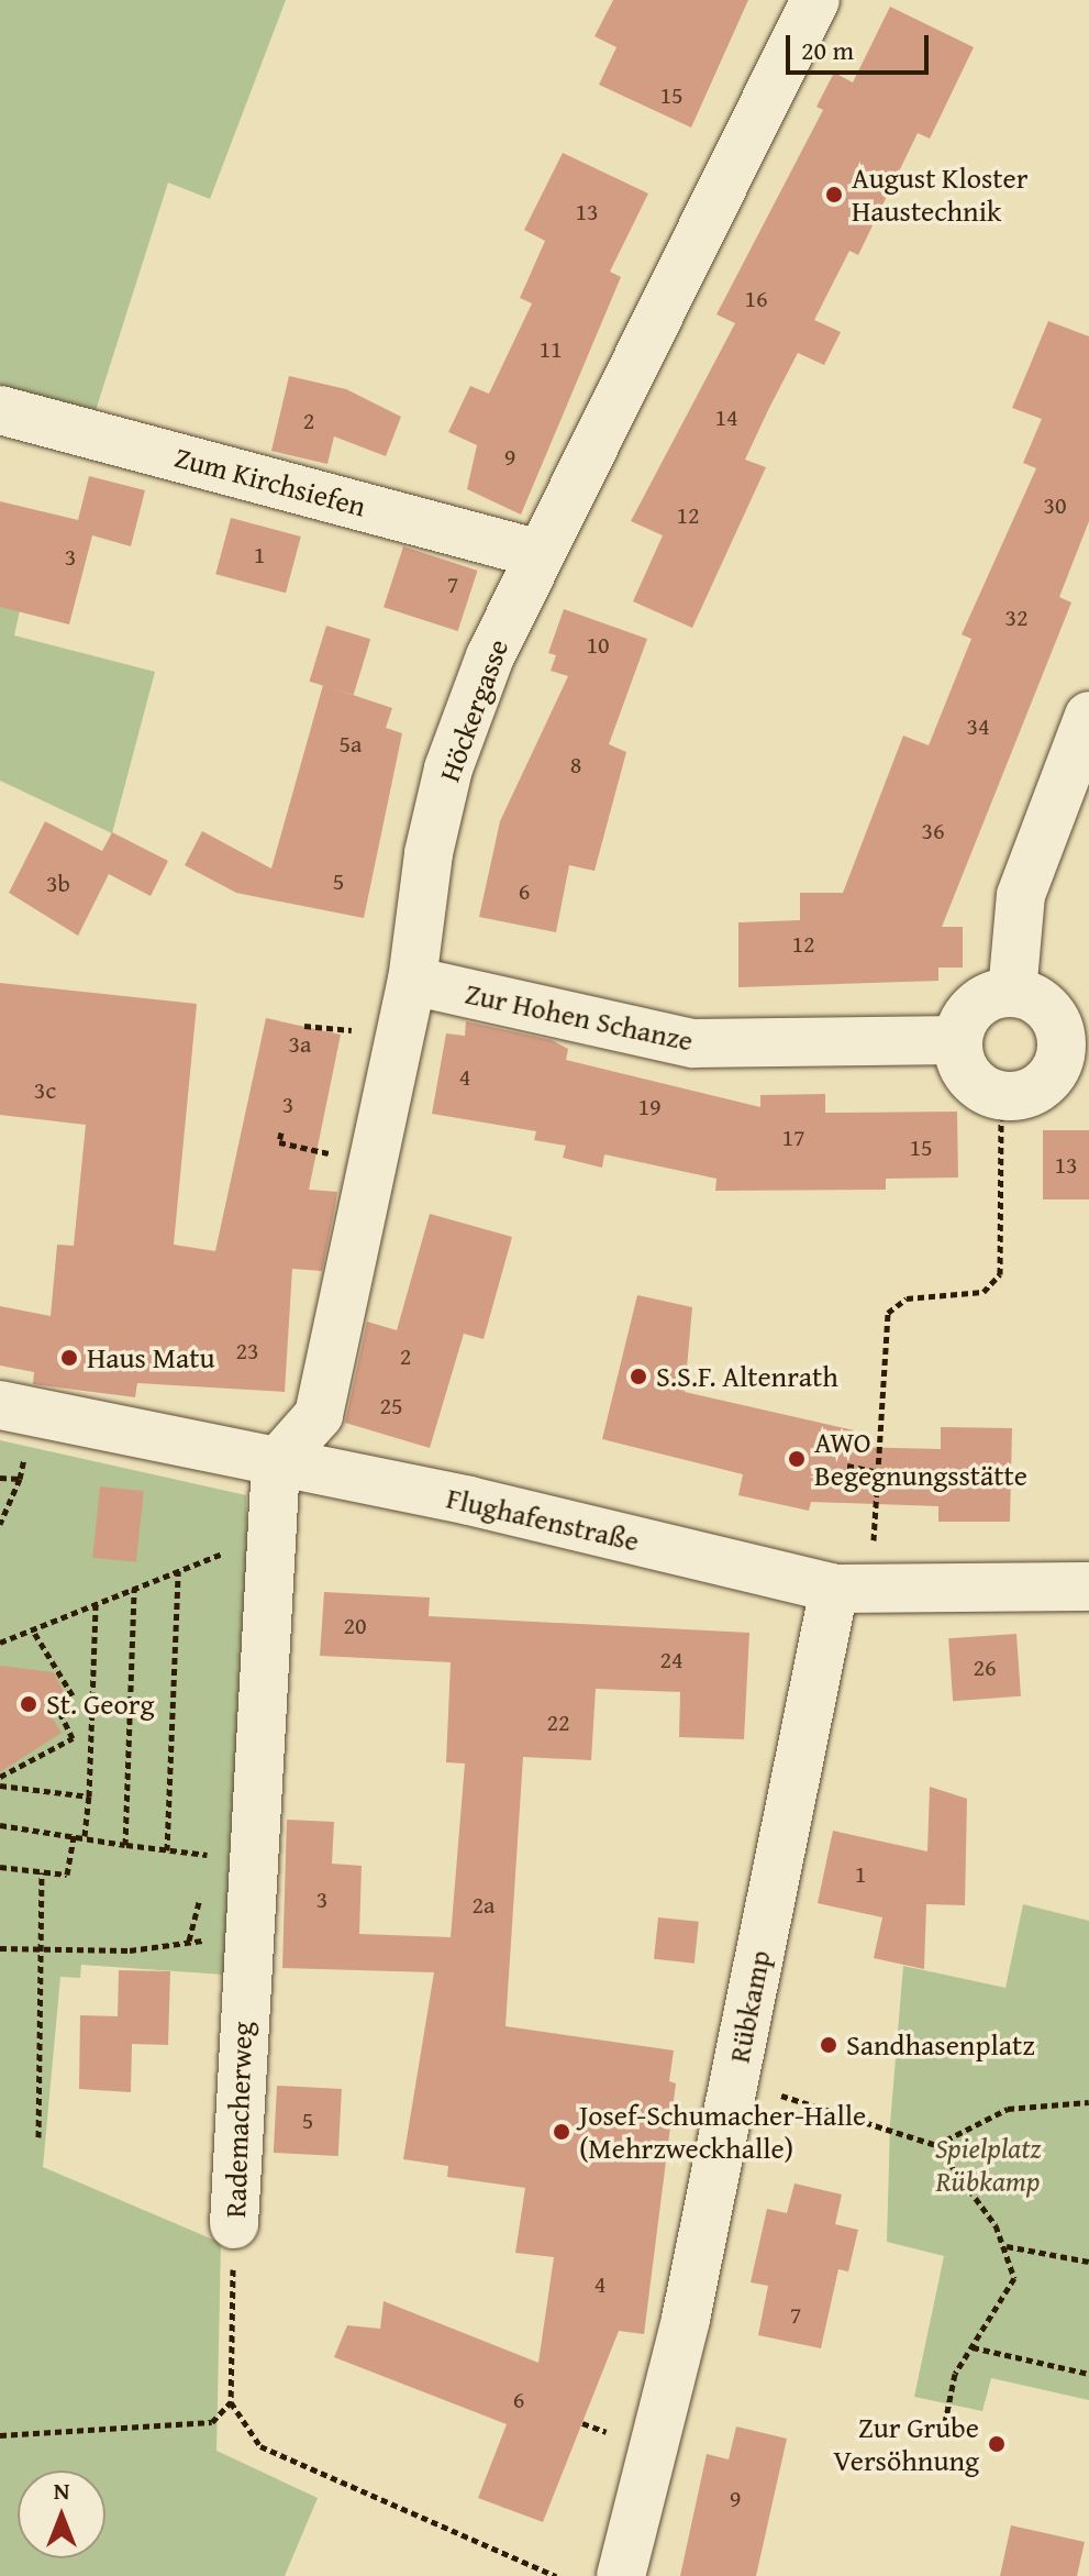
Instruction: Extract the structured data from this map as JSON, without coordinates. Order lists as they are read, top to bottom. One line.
{"streets":{"street":["Zum Kirchsiefen","Höckergasse","Zur Hohen Schanze","Flughafenstraße","Rübkamp","Rademacherweg"]},"crossings":[["Zum Kirchsiefen","Höckergasse"],["Höckergasse","Zur Hohen Schanze"],["Höckergasse","Flughafenstraße"],["Höckergasse","Rademacherweg"],["Flughafenstraße","Rübkamp"],["Flughafenstraße","Rademacherweg"]],"parks":["Spielplatz Rübkamp"],"places":["August Kloster Haustechnik","Haus Matu","S.S.F. Altenrath","AWO Begegnungsstätte","St. Georg","Sandhasenplatz","Josef-Schumacher-Halle (Mehrzweckhalle)","Zur Grube Versöhnung"],"house_numbers":["15","13","16","11","14","2","9","30","12","1","3","7","32","10","34","5a","8","36","5","3b","6","12","3a","4","3c","3","19","17","15","13","23","2","25","20","24","26","22","1","3","2a","5","4","7","6","9"],"scale_bar":"20 m","north":"top"}
